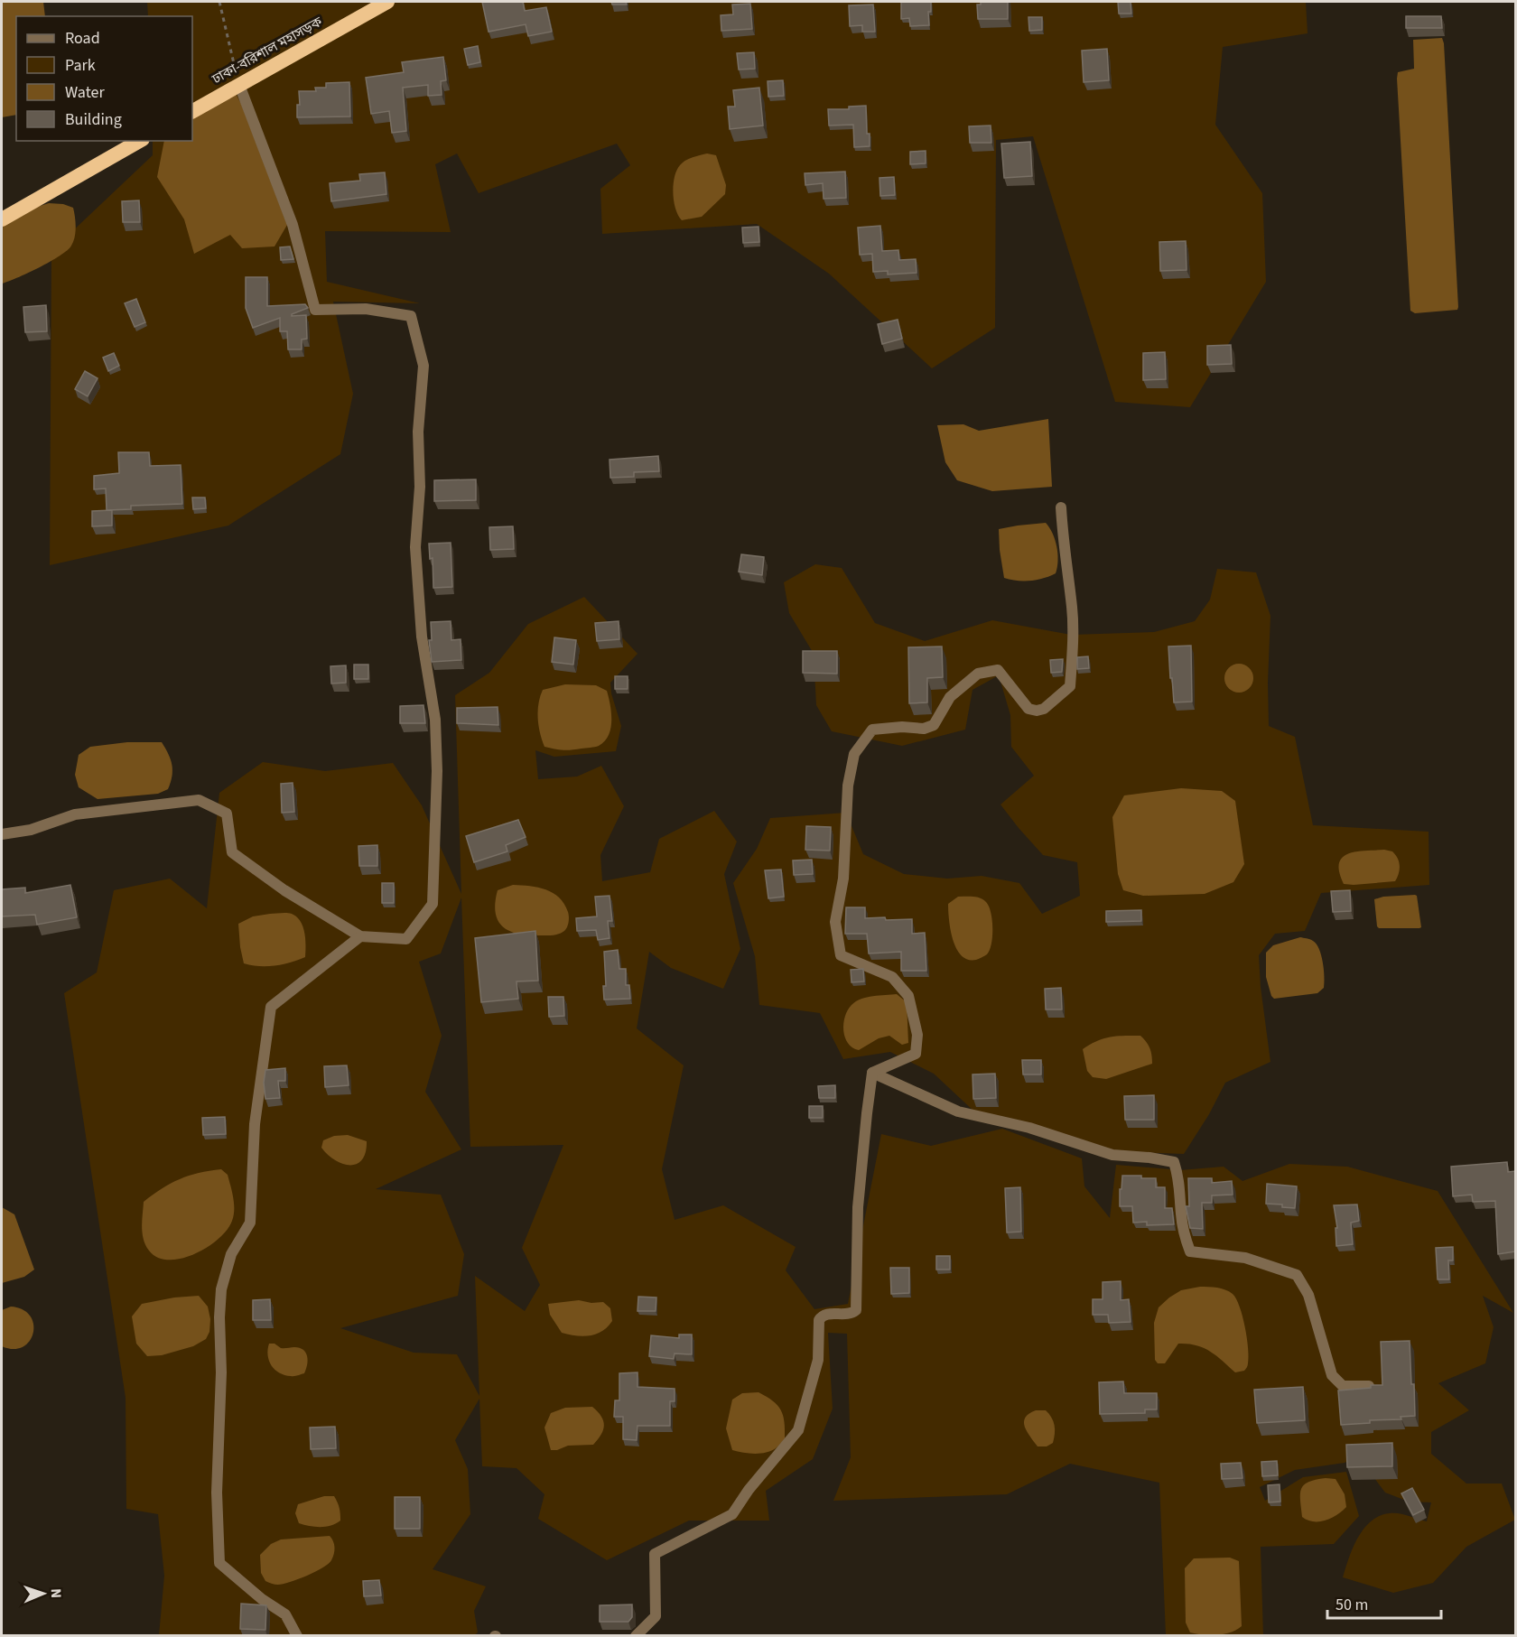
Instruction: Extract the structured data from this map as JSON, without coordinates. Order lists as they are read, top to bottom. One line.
{"streets":{"highway":["ঢাকা-বরিশাল মহাসড়ক"]},"legend":["Road","Park","Water","Building"],"scale_bar":"50 m","north":"right"}
